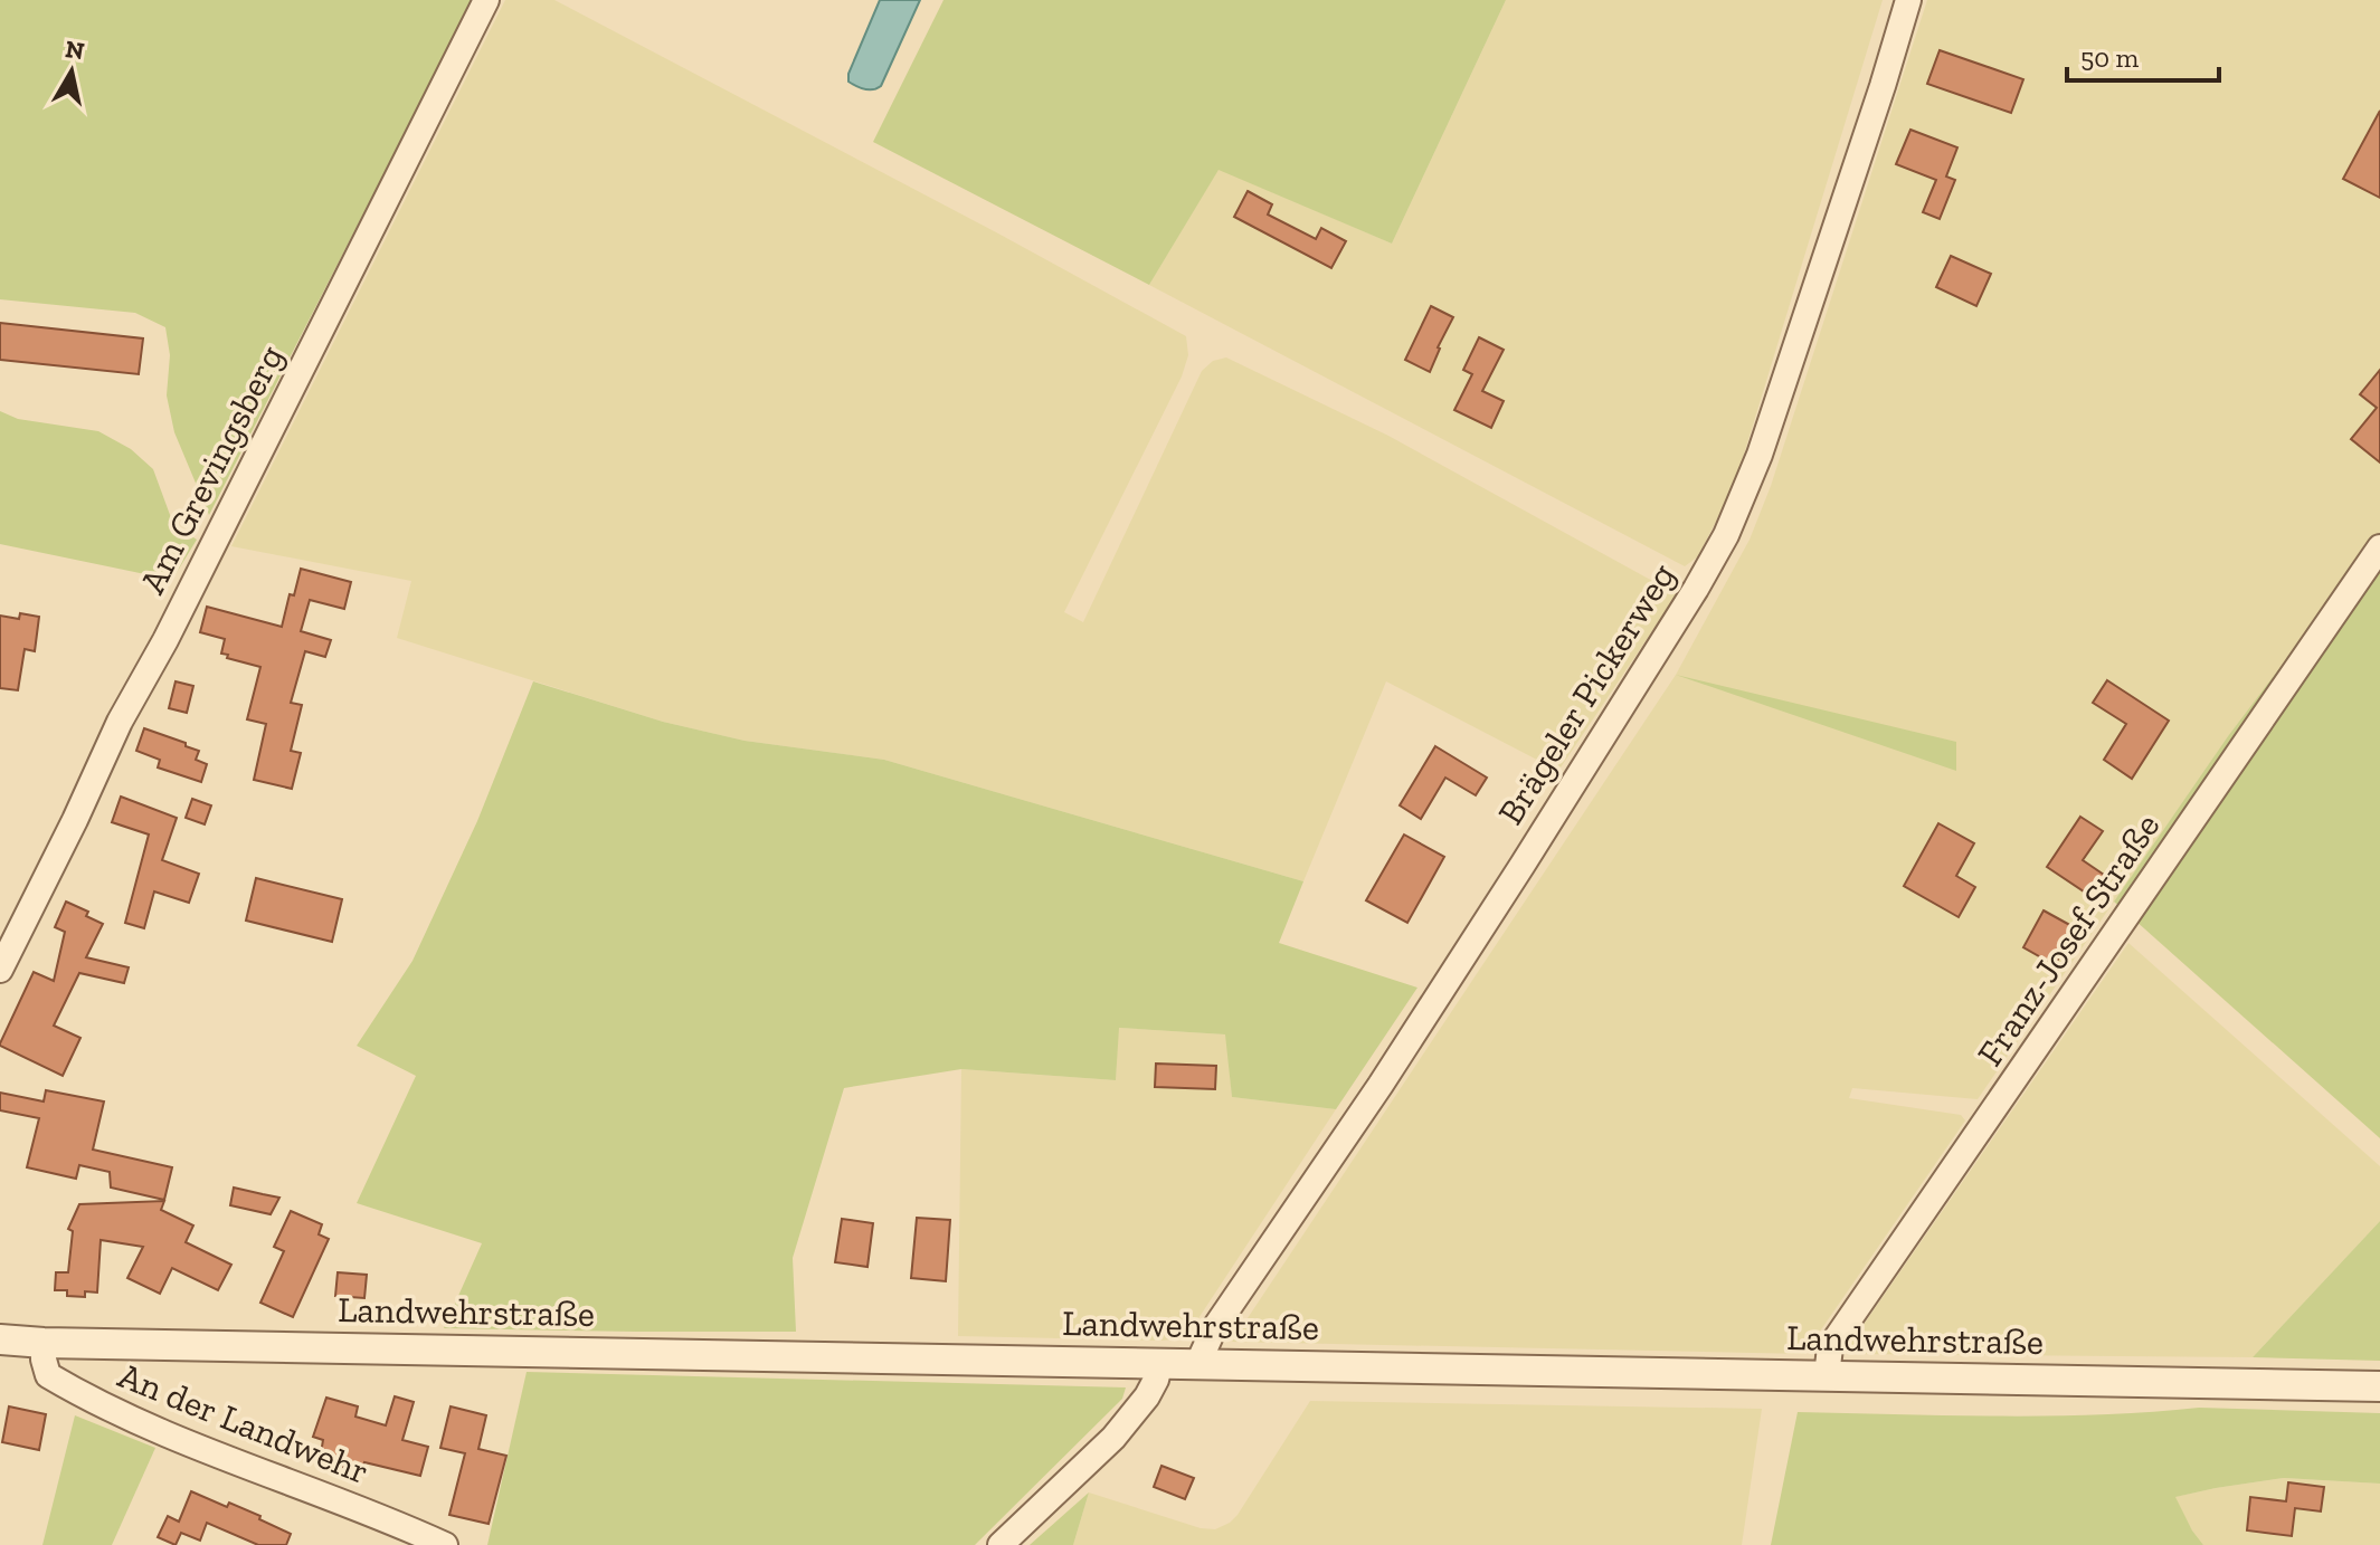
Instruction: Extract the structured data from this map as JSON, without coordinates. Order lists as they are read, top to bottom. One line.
{"streets":{"street":["Am Grevingsberg","Brägeler Pickerweg","Franz-Josef-Straße","Landwehrstraße","An der Landwehr"]},"crossings":[["Brägeler Pickerweg","Landwehrstraße"],["Franz-Josef-Straße","Landwehrstraße"],["Landwehrstraße","An der Landwehr"]],"scale_bar":"50 m","north":"top"}
